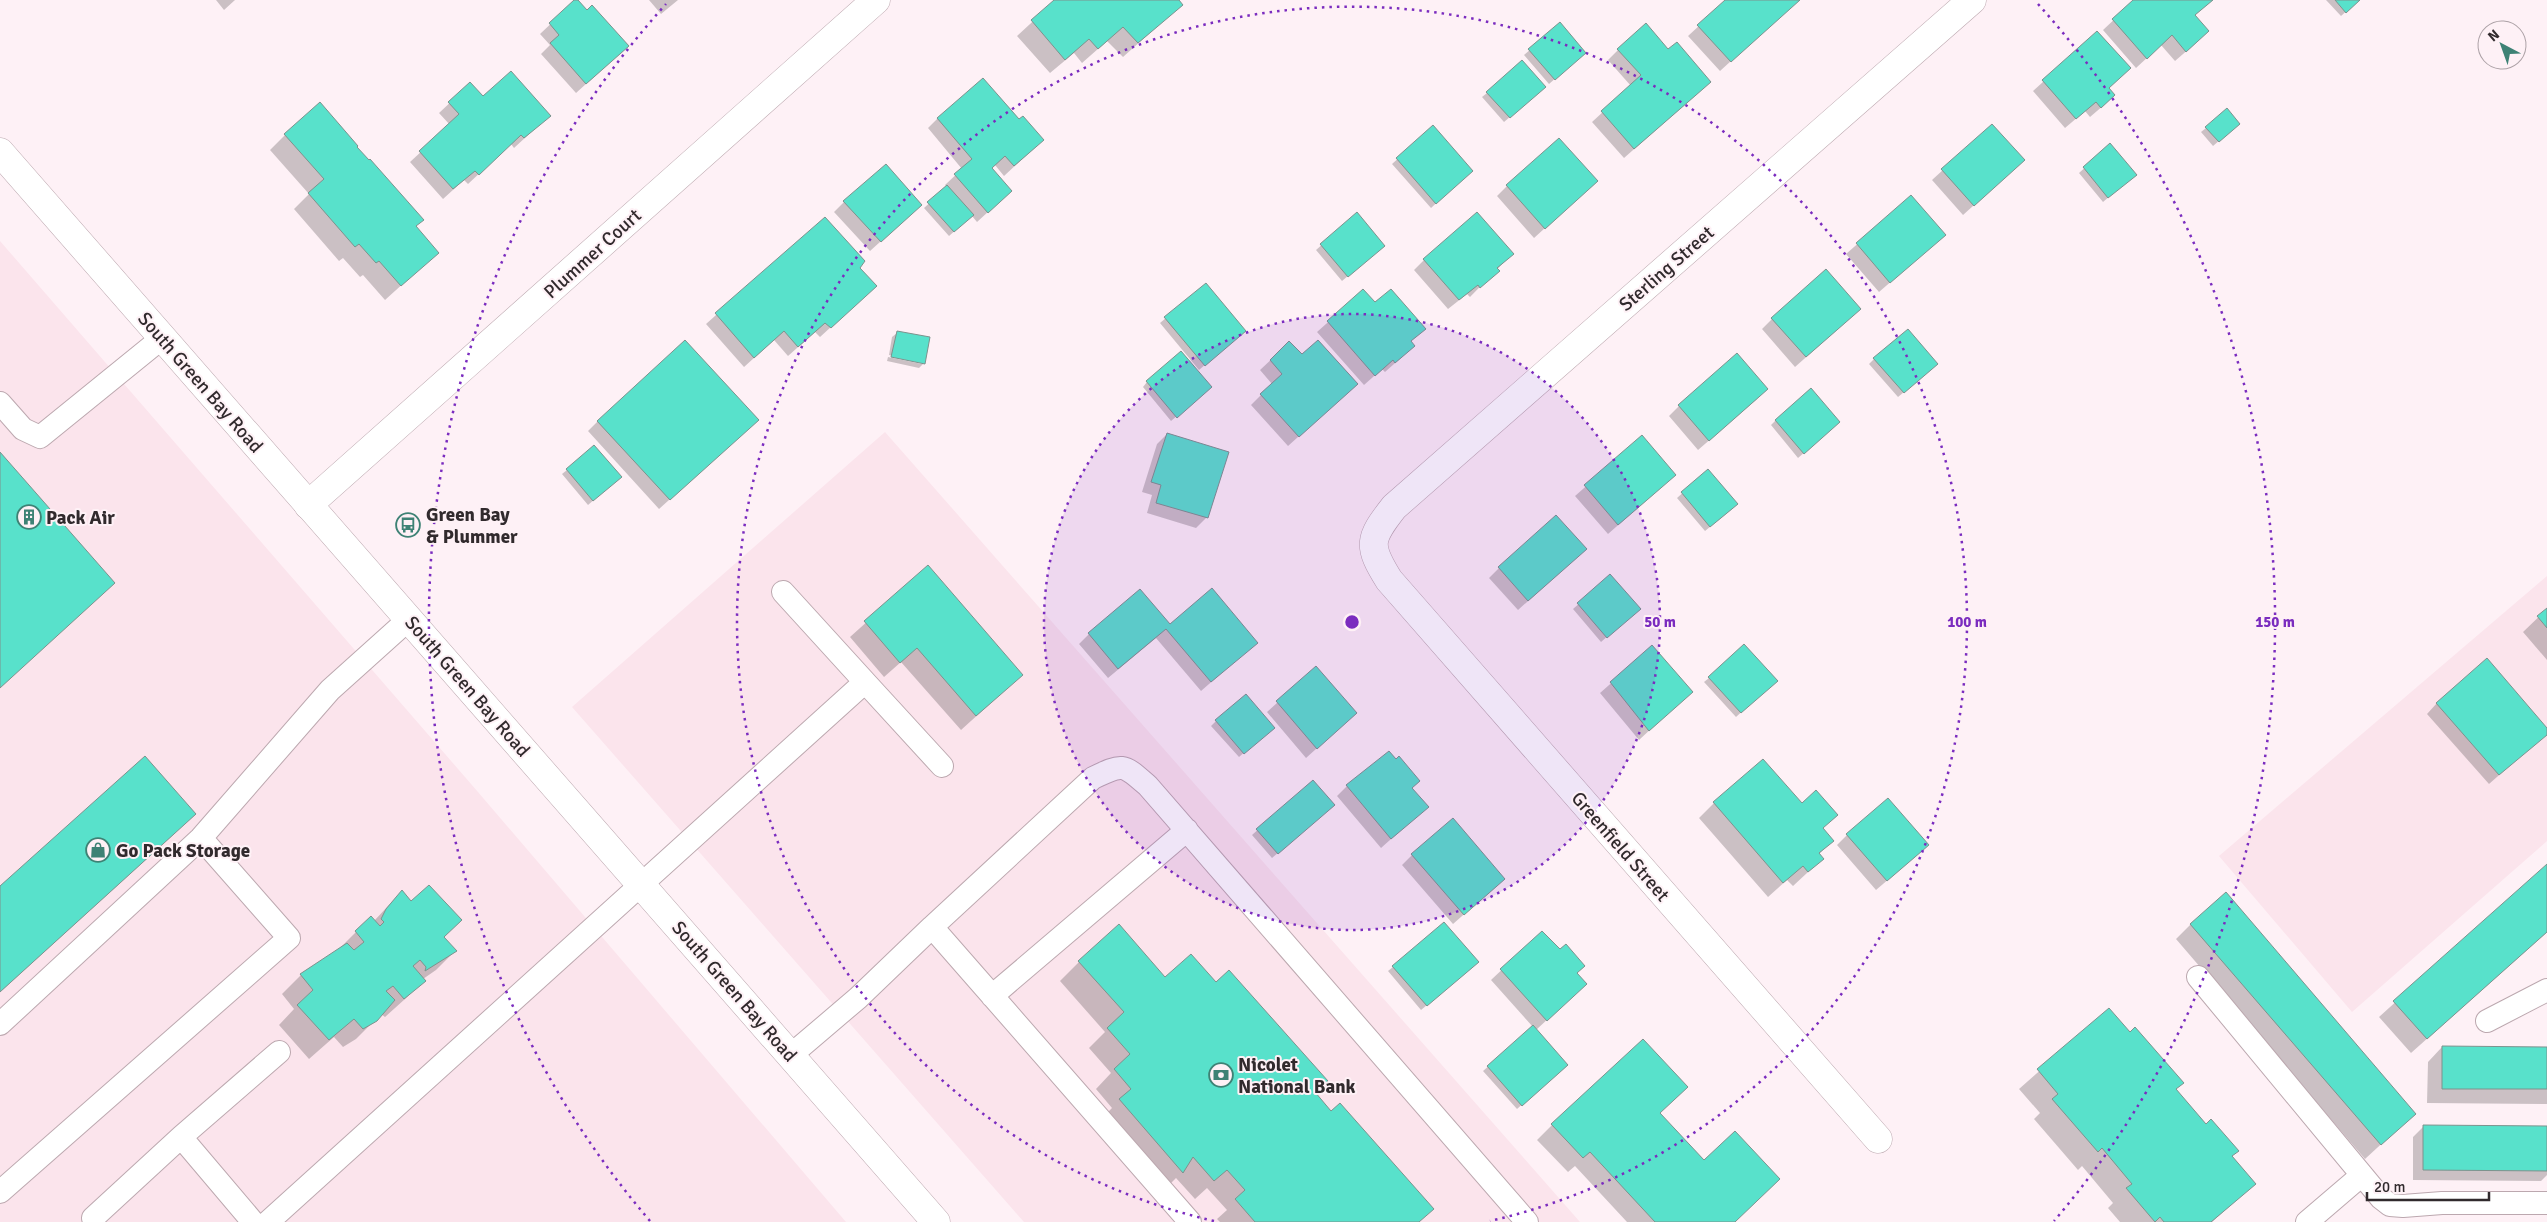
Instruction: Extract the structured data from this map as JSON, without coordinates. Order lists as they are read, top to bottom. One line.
{"streets":{"street":["Plummer Court","Sterling Street","South Green Bay Road","Greenfield Street"]},"crossings":[["Plummer Court","South Green Bay Road"],["Sterling Street","Greenfield Street"]],"places":{"building":["Pack Air"],"bus stop":["Green Bay & Plummer"],"shop":["Go Pack Storage"],"bank":["Nicolet National Bank"]},"scale_bar":"20 m","north":"top left","rings":["50 m","100 m","150 m"]}
